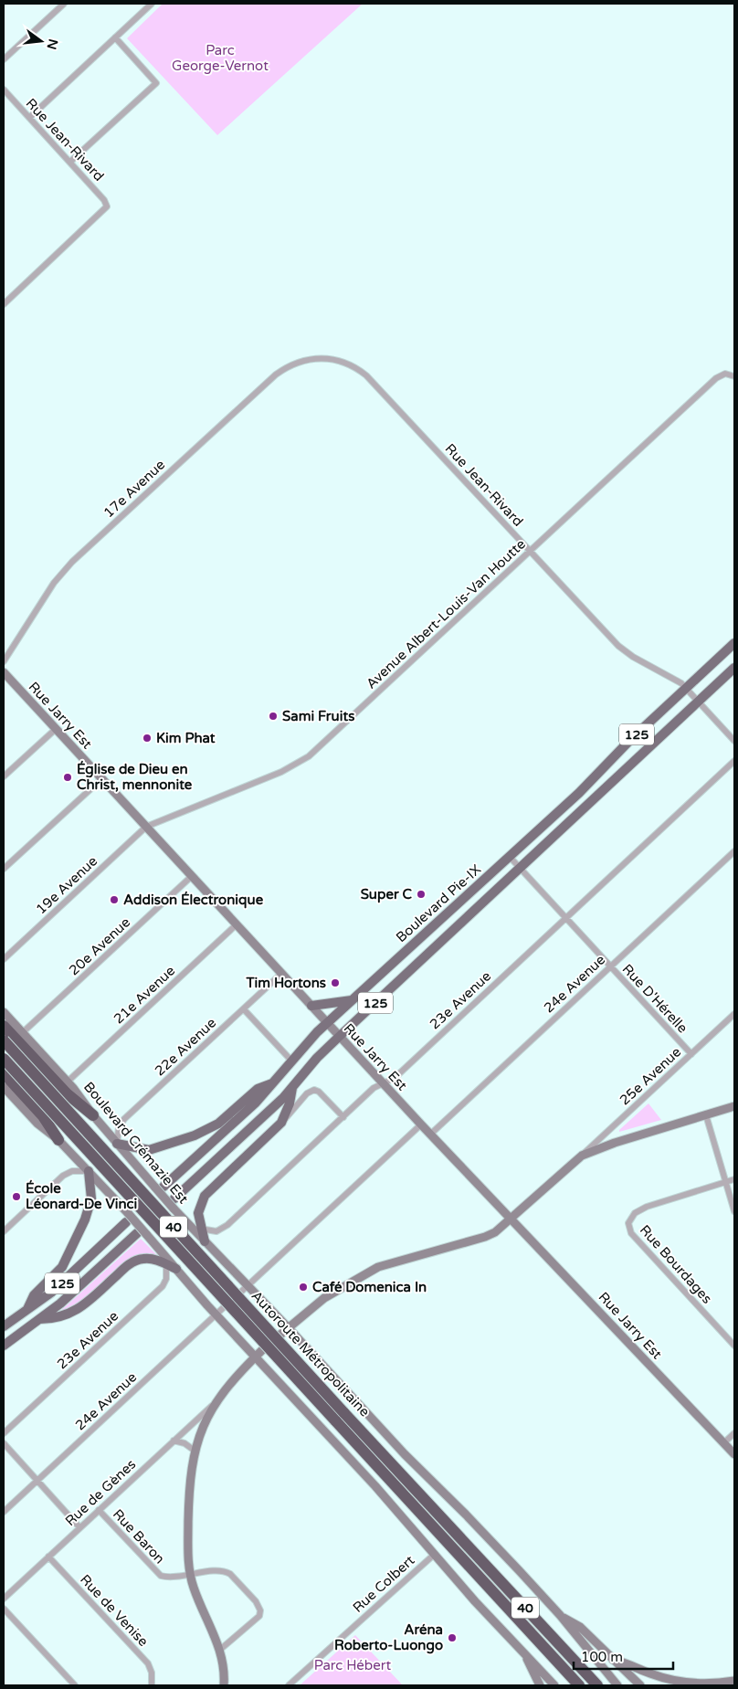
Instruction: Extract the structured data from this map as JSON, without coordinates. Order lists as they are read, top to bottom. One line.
{"streets":{"highway":["40","Autoroute Métropolitaine"],"main road":["Rue Jarry Est","125","Boulevard Pie-IX","Boulevard Crémazie Est"],"street":["Rue Jean-Rivard","17e Avenue","Avenue Albert-Louis-Van Houtte","19e Avenue","20e Avenue","24e Avenue","21e Avenue","Rue D'Hérelle","23e Avenue","22e Avenue","25e Avenue","Rue Bourdages","Rue de Gènes","Rue Baron","Rue Colbert","Rue de Venise"]},"crossings":[["Rue Jean-Rivard","17e Avenue"],["Rue Jean-Rivard","Avenue Albert-Louis-Van Houtte"],["Rue Jean-Rivard","Boulevard Pie-IX"],["Avenue Albert-Louis-Van Houtte","Rue Jarry Est"],["Avenue Albert-Louis-Van Houtte","19e Avenue"],["Rue Jarry Est","19e Avenue"],["Rue Jarry Est","Boulevard Pie-IX"],["Rue Jarry Est","20e Avenue"],["Rue Jarry Est","24e Avenue"],["Rue Jarry Est","21e Avenue"],["Rue Jarry Est","23e Avenue"],["Rue Jarry Est","22e Avenue"],["Boulevard Pie-IX","Rue D'Hérelle"],["Boulevard Pie-IX","Boulevard Crémazie Est"],["20e Avenue","Boulevard Crémazie Est"],["24e Avenue","Rue D'Hérelle"],["21e Avenue","Boulevard Crémazie Est"],["Rue D'Hérelle","23e Avenue"],["Rue D'Hérelle","25e Avenue"],["23e Avenue","Boulevard Crémazie Est"],["22e Avenue","Boulevard Crémazie Est"],["Rue de Gènes","Rue Baron"],["Rue de Gènes","Rue de Venise"]],"parks":["Parc George-Vernot","Parc Hébert"],"places":["Sami Fruits","Kim Phat","Église de Dieu en Christ, mennonite","Super C","Addison Électronique","Tim Hortons","École Léonard-De Vinci","Café Domenica In","Aréna Roberto-Luongo"],"scale_bar":"100 m","north":"right"}
